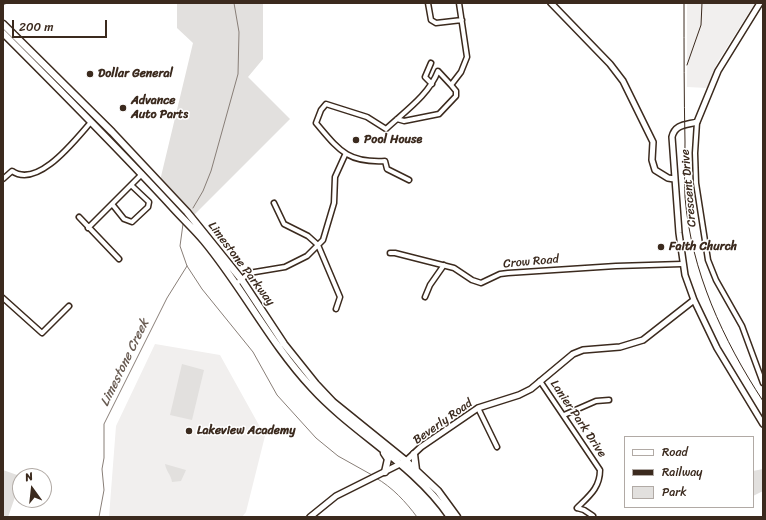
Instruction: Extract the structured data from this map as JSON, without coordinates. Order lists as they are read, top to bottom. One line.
{"streets":{"main road":["Limestone Parkway"],"street":["Crescent Drive","Crow Road","Lanier Park Drive","Beverly Road"]},"crossings":[["Limestone Parkway","Beverly Road"],["Lanier Park Drive","Beverly Road"]],"water":["Limestone Creek"],"places":["Dollar General","Advance Auto Parts","Pool House","Faith Church","Lakeview Academy"],"legend":["Road","Railway","Park"],"scale_bar":"200 m","north":"top"}
